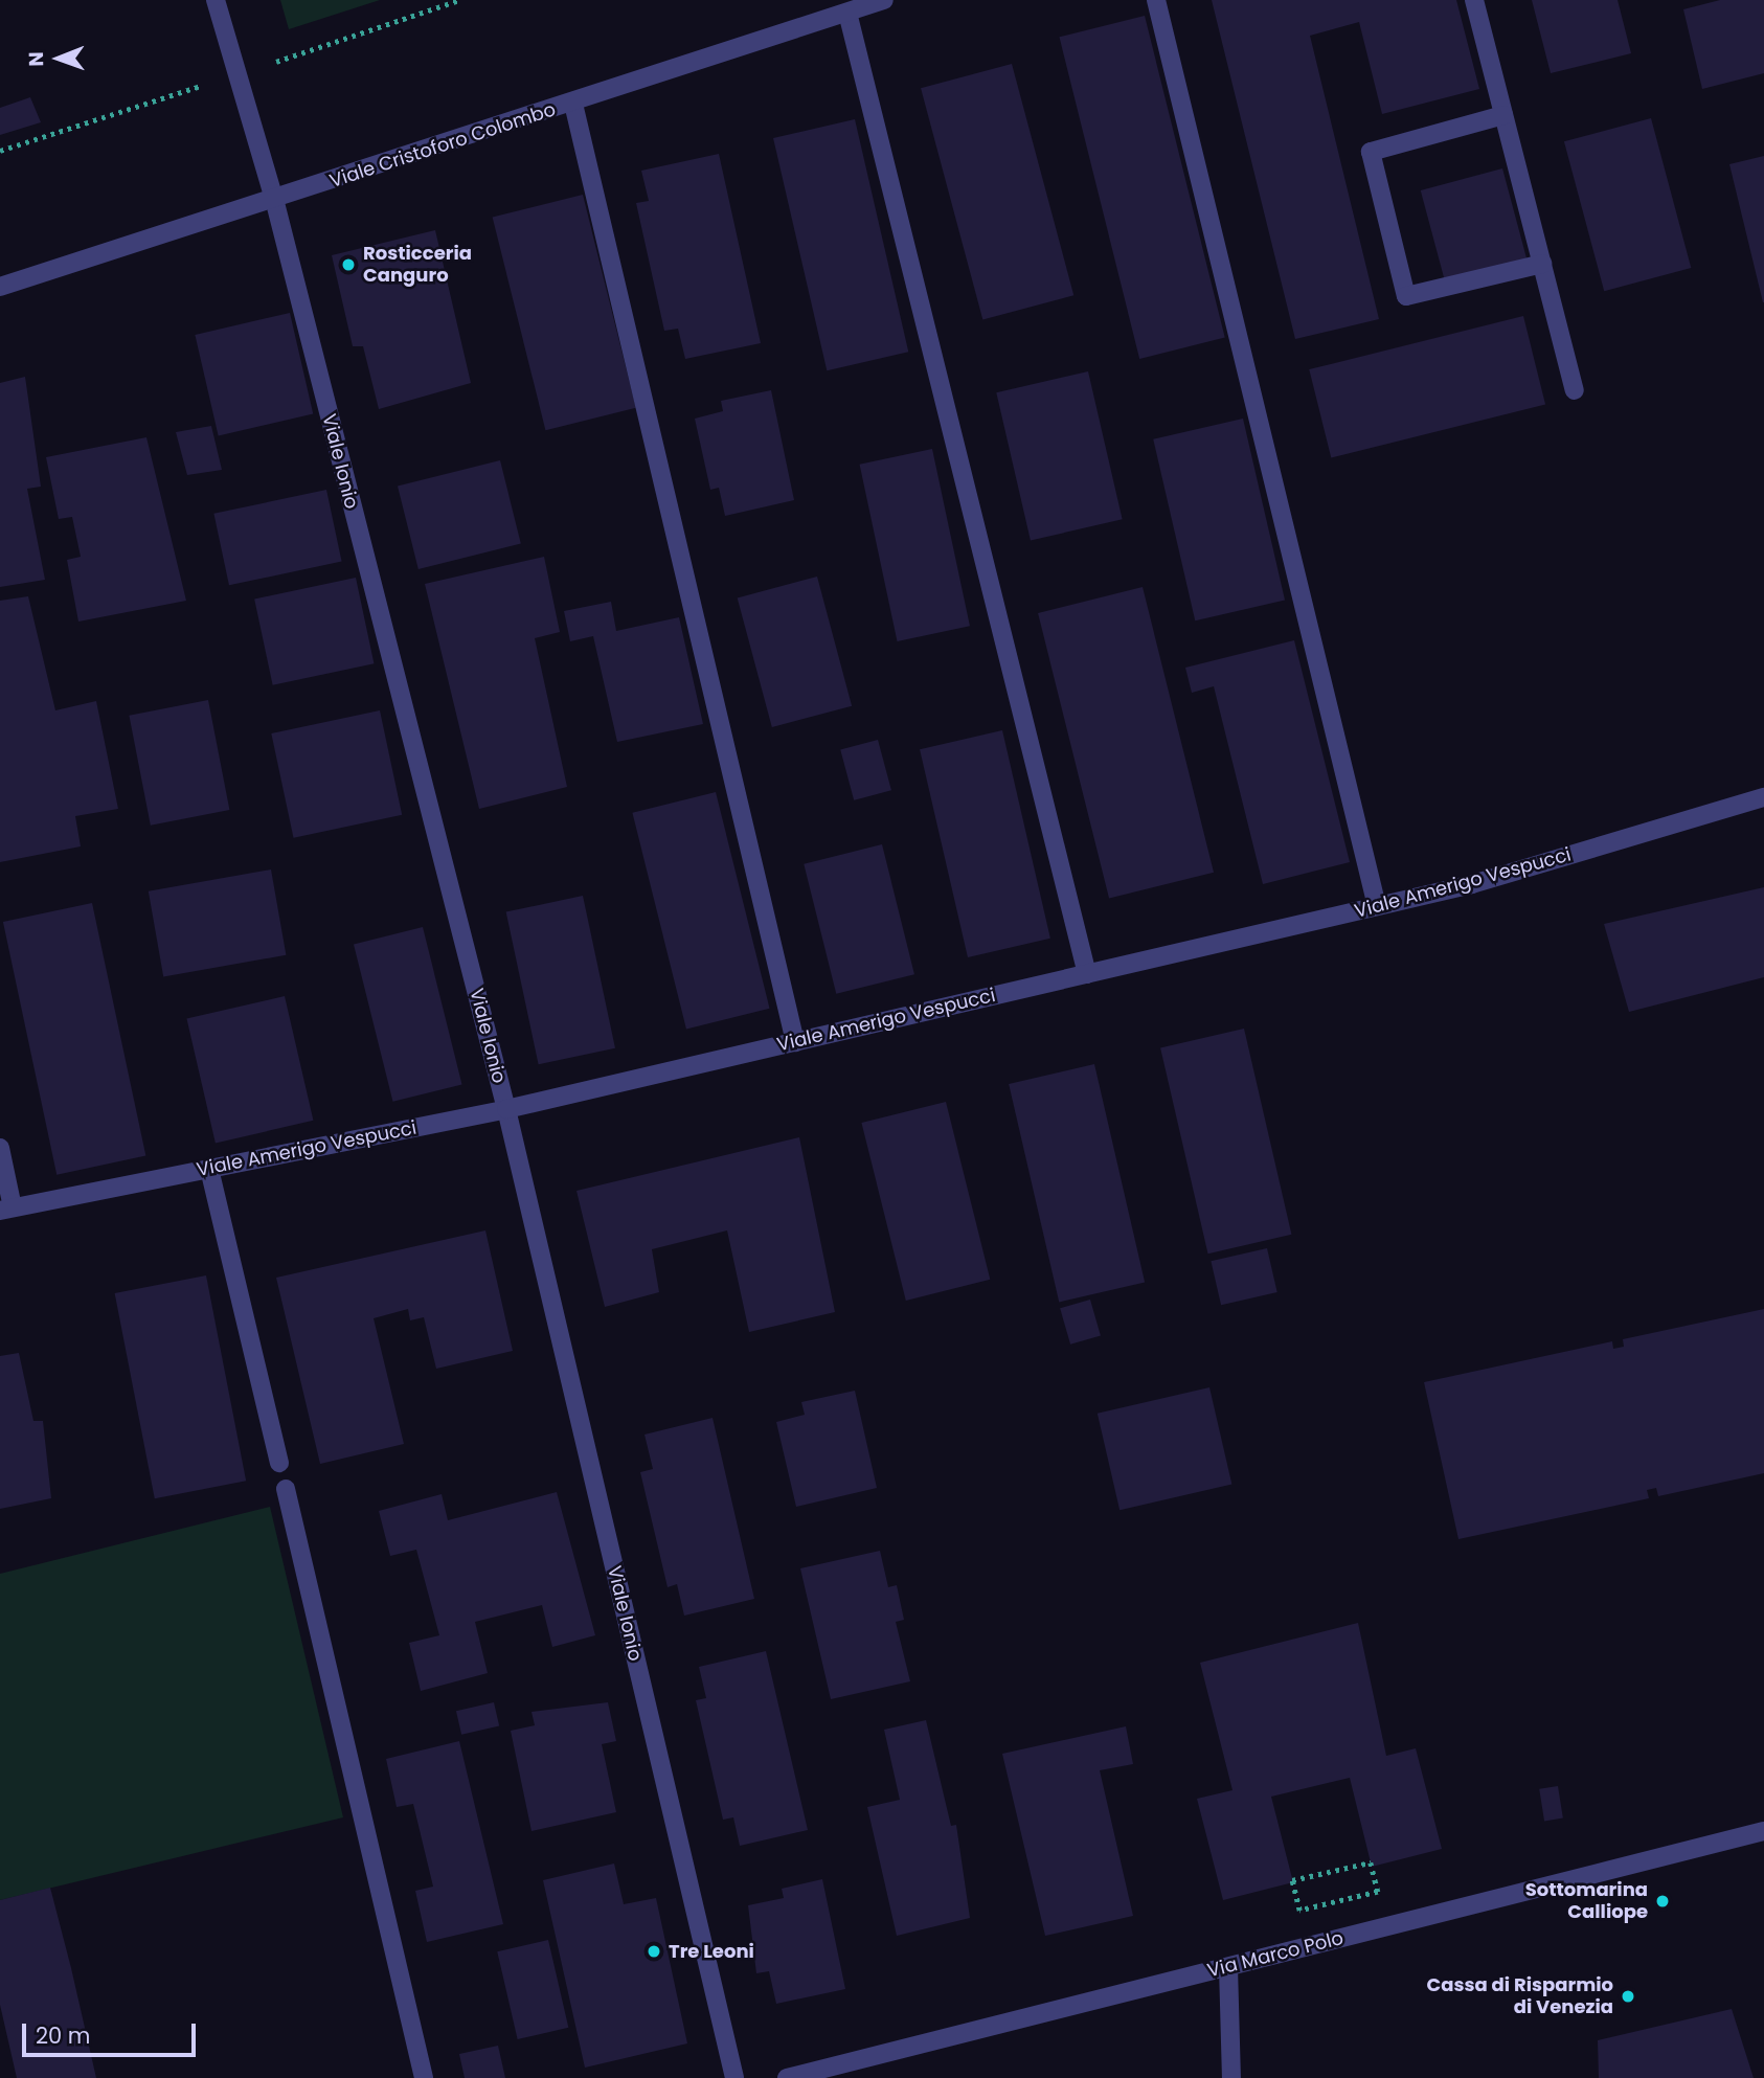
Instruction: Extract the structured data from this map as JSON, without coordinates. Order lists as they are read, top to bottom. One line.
{"streets":{"street":["Viale Cristoforo Colombo","Viale Ionio","Viale Amerigo Vespucci","Via Marco Polo"]},"crossings":[["Viale Cristoforo Colombo","Viale Ionio"],["Viale Ionio","Viale Amerigo Vespucci"]],"places":["Rosticceria Canguro","Sottomarina Calliope","Tre Leoni","Cassa di Risparmio di Venezia"],"scale_bar":"20 m","north":"left"}
